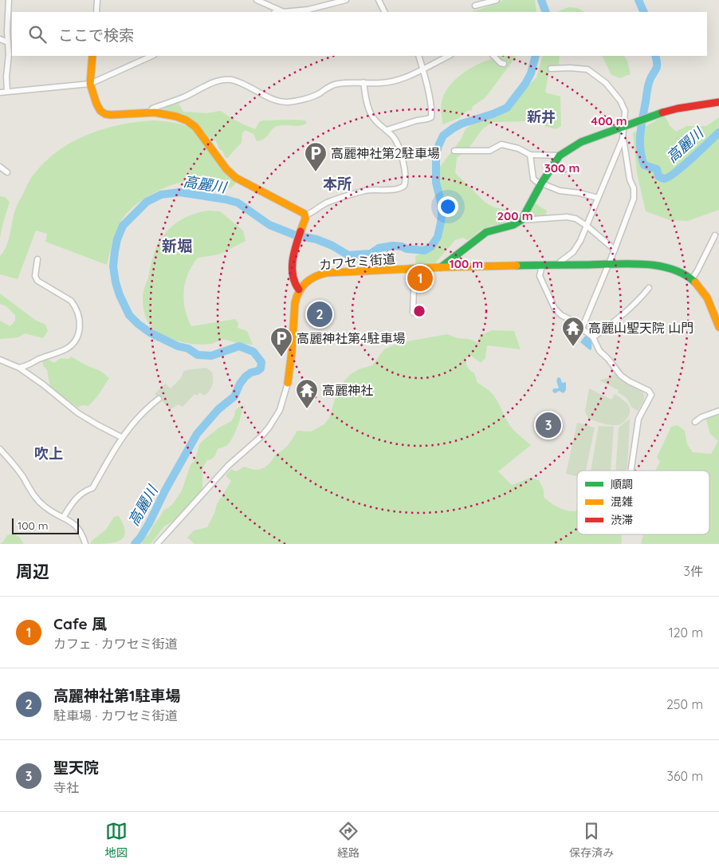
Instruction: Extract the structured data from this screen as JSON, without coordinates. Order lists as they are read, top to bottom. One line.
{"streets":{"street":["カワセミ街道"]},"districts":["新井","本所","新堀","吹上"],"water":["高麗川"],"places":{"parking":["高麗神社第2駐車場","高麗神社第4駐車場"],"temple":["高麗山聖天院 山門","高麗神社"]},"legend":["順調","混雑","渋滞"],"scale_bar":"100 m","page":{"search":"ここで検索","pins":["1","2","3"],"scale":"100 m","heading":["周辺","3件"],"list":[{"mark":"1","name":"Cafe 風","note":"カフェ · カワセミ街道","value":"120 m"},{"mark":"2","name":"高麗神社第1駐車場","note":"駐車場 · カワセミ街道","value":"250 m"},{"mark":"3","name":"聖天院","note":"寺社","value":"360 m"}],"nav":["地図","経路","保存済み"]},"rings":["400 m","300 m","200 m","100 m"]}
